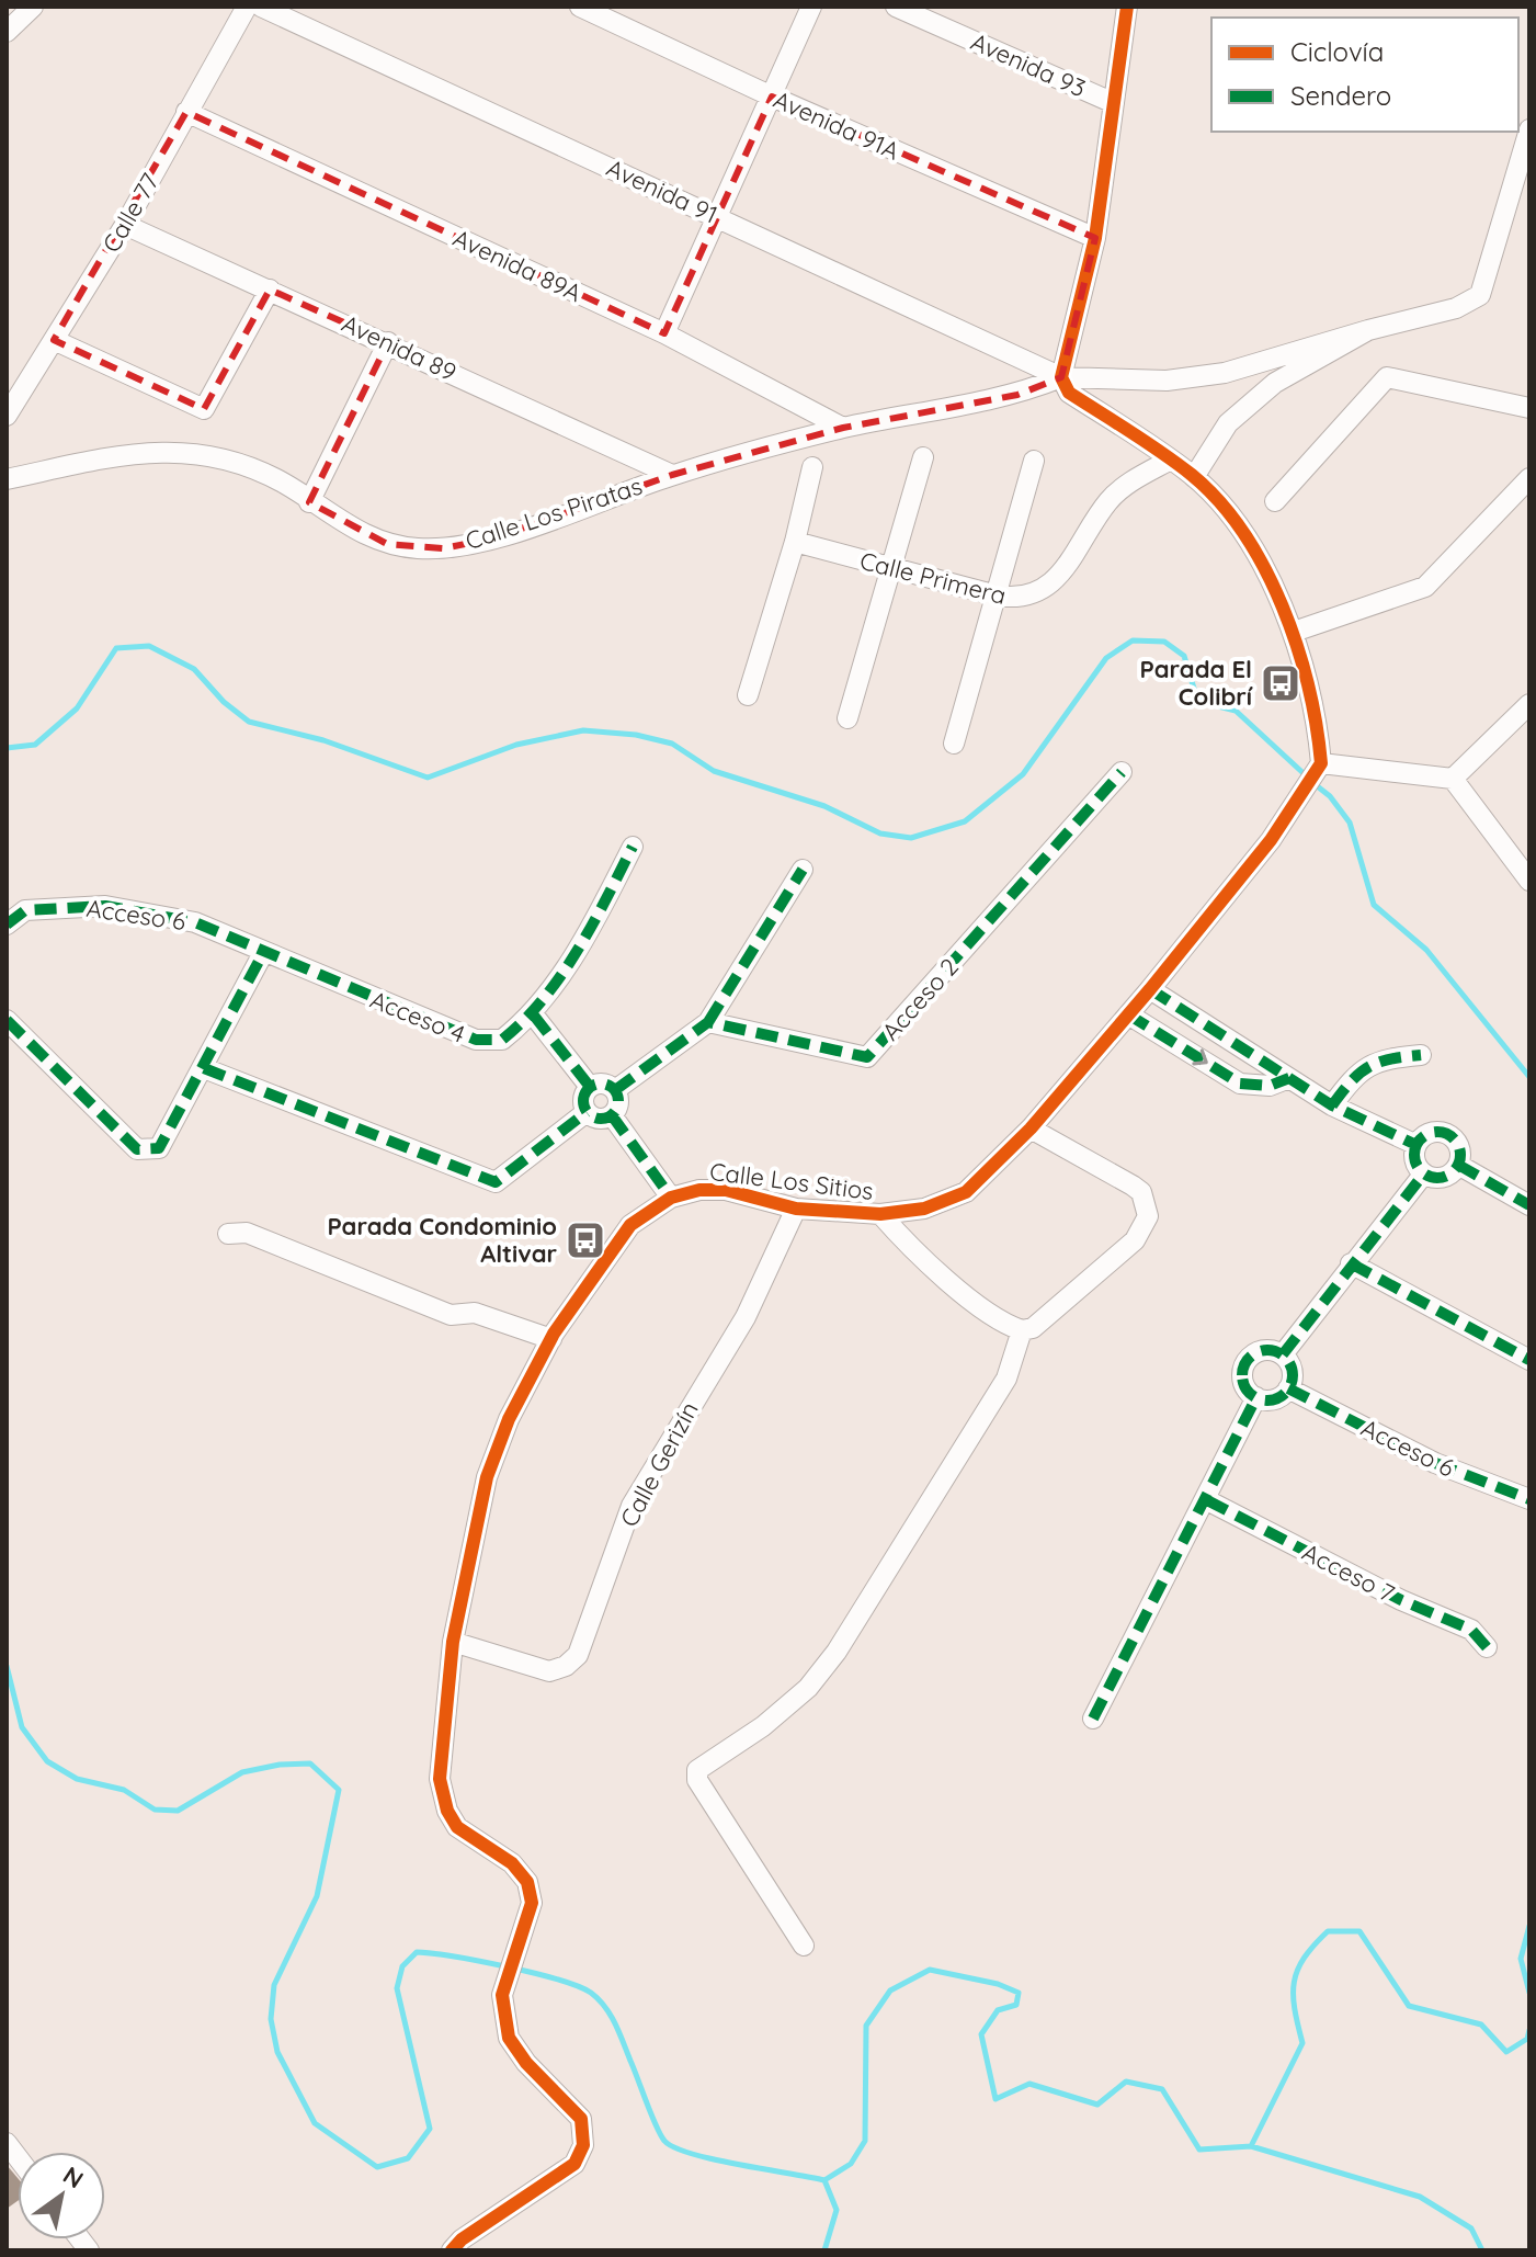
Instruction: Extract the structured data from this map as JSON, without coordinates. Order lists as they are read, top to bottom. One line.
{"streets":{"street":["Avenida 93","Avenida 91A","Avenida 91","Calle 77","Avenida 89A","Avenida 89","Calle Los Piratas","Calle Primera","Acceso 6","Acceso 2","Acceso 4","Calle Los Sitios","Calle Gerizín","Acceso 7"]},"crossings":[["Avenida 91","Calle Los Piratas"],["Calle 77","Avenida 89A"],["Calle 77","Avenida 89"],["Avenida 89A","Calle Los Piratas"],["Avenida 89","Calle Los Piratas"],["Acceso 6","Acceso 4"],["Calle Los Sitios","Calle Gerizín"]],"places":{"bus stop":["Parada El Colibrí","Parada Condominio Altivar"]},"legend":["Ciclovía","Sendero"],"north":"top right"}
